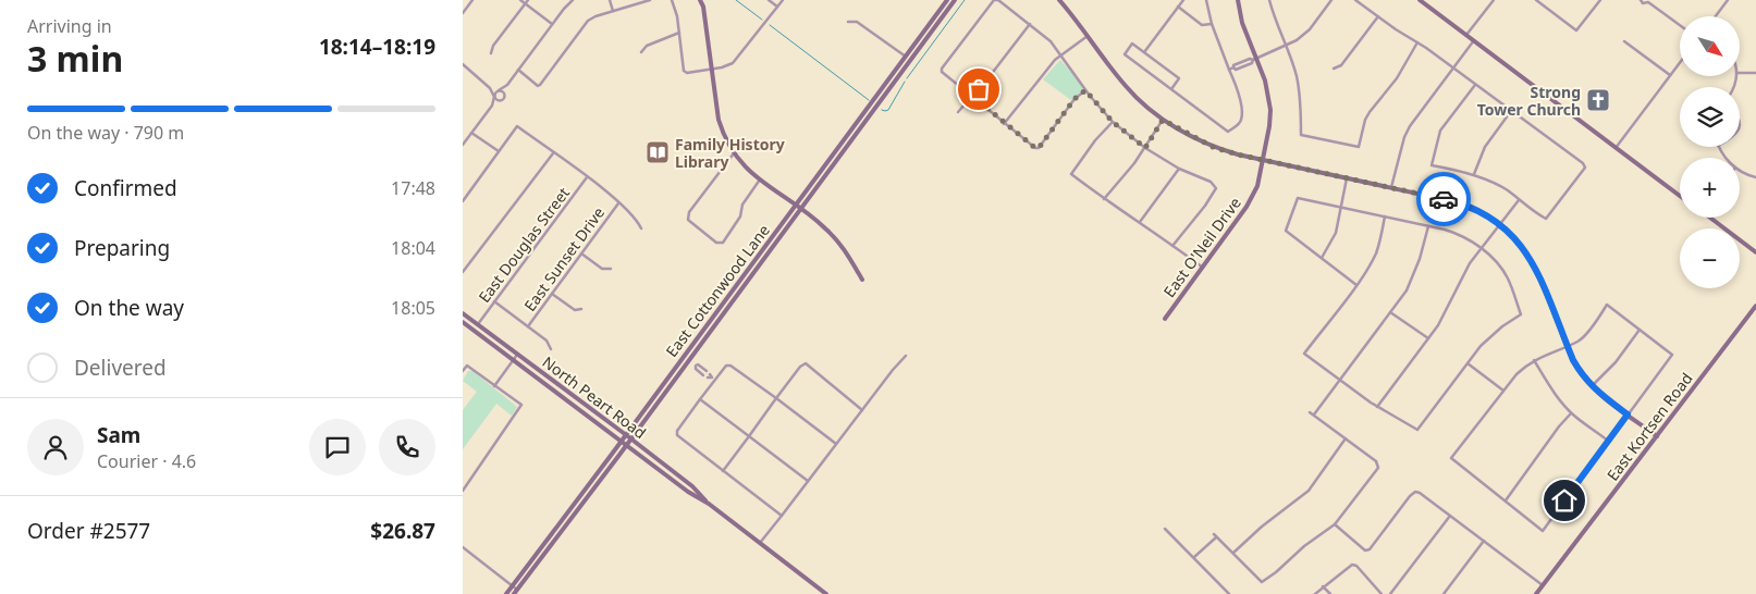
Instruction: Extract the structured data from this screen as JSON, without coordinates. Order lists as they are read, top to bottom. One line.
{"streets":{"street":["East Douglas Street","East O'Neil Drive","East Sunset Drive","East Cottonwood Lane","North Peart Road","East Kortsen Road"]},"crossings":[["East Douglas Street","North Peart Road"],["East Cottonwood Lane","North Peart Road"]],"places":{"church":["Strong Tower Church"],"library":["Family History Library"]},"north":"bottom right","page":{"heading":["3 min","Arriving in","18:14–18:19"],"panel":["Sam","Courier · 4.6","Order #2577","$26.87"],"map_buttons":["+","−"],"bar":"On the way · 790 m","list":[["Confirmed","17:48"],["Preparing","18:04"],["On the way","18:05"],"Delivered"]}}
